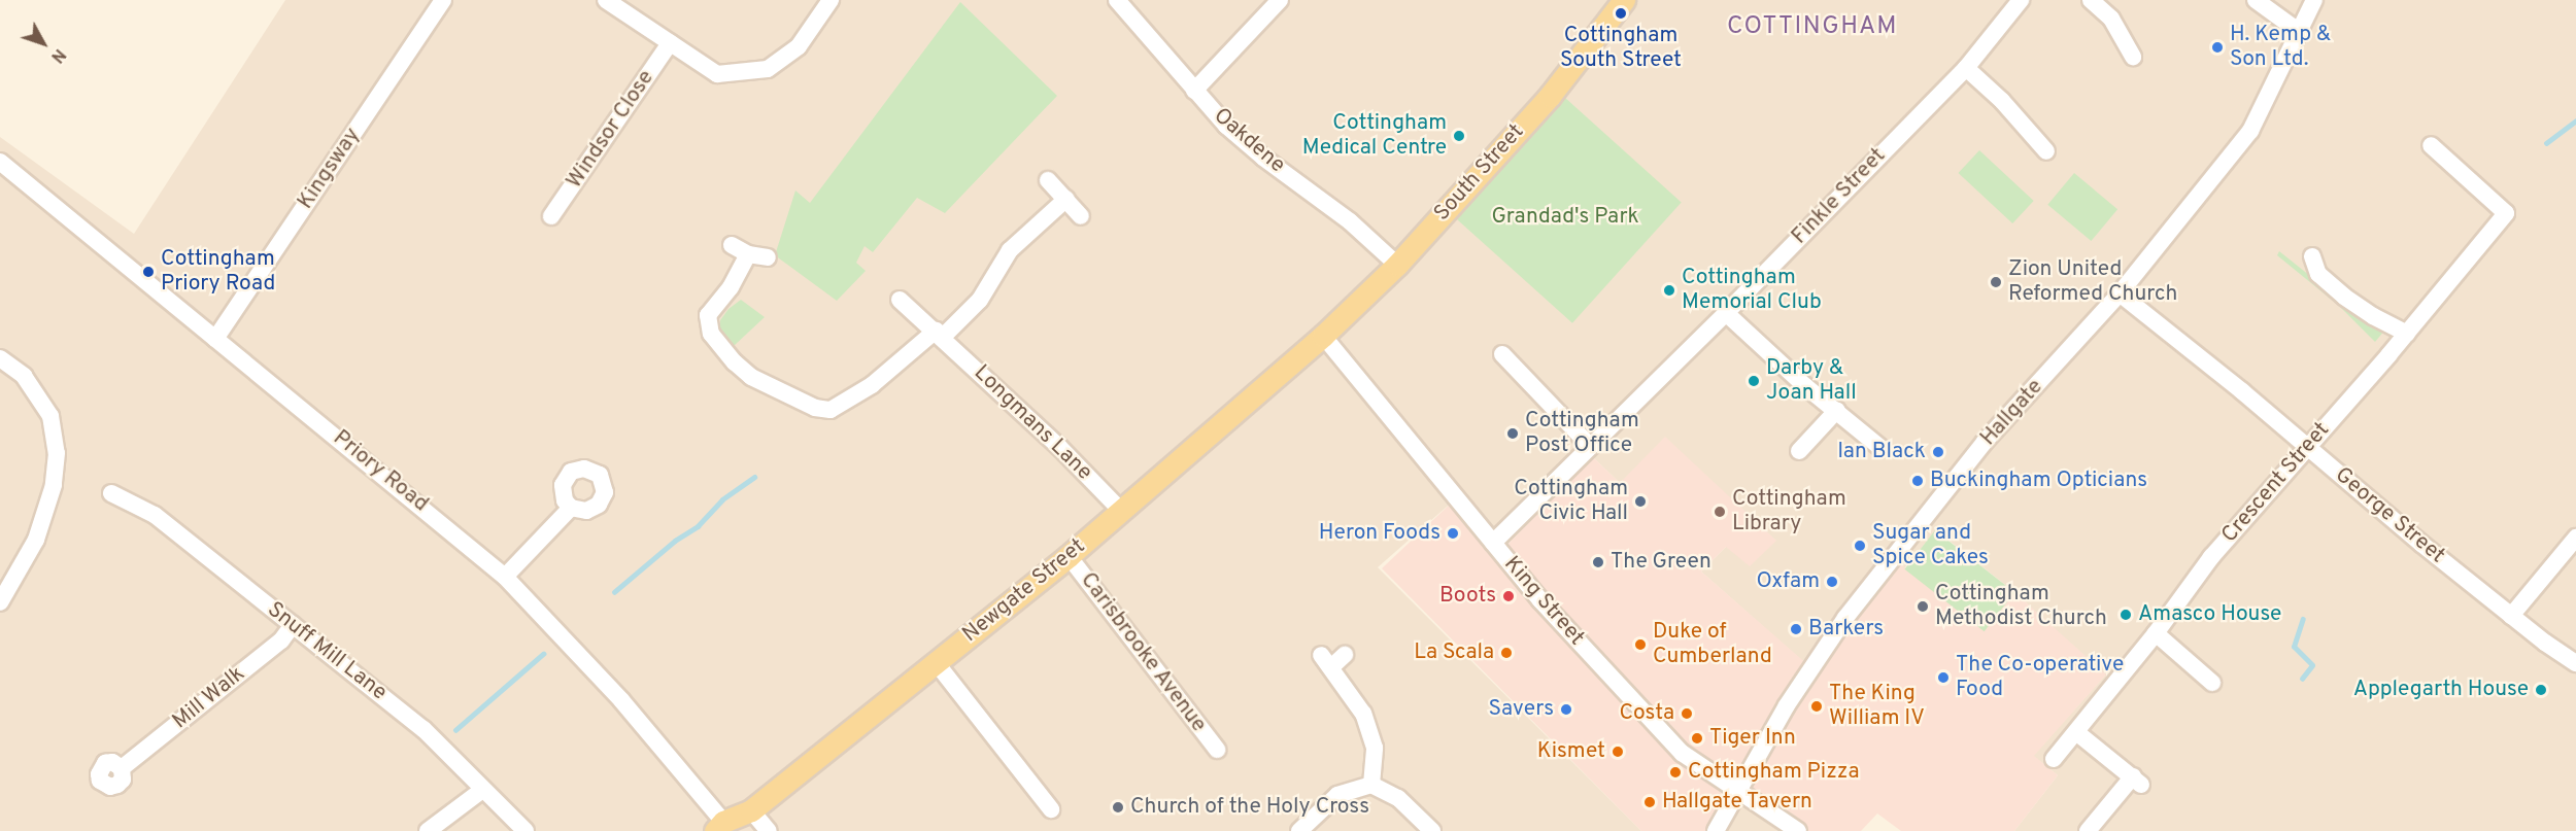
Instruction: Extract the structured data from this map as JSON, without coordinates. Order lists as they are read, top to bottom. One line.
{"streets":{"main road":["South Street","Newgate Street"],"street":["Windsor Close","Oakdene","Kingsway","Finkle Street","Hallgate","Longmans Lane","Priory Road","Crescent Street","George Street","King Street","Snuff Mill Lane","Carisbrooke Avenue","Mill Walk"]},"crossings":[["Oakdene","South Street"],["Kingsway","Priory Road"],["South Street","Newgate Street"],["South Street","King Street"],["Finkle Street","King Street"],["Hallgate","George Street"],["Hallgate","King Street"],["Longmans Lane","Newgate Street"],["Priory Road","Newgate Street"],["Crescent Street","George Street"],["Newgate Street","King Street"],["Newgate Street","Carisbrooke Avenue"],["Snuff Mill Lane","Mill Walk"]],"districts":["COTTINGHAM"],"parks":["Grandad's Park"],"places":["Cottingham South Street","H. Kemp & Son Ltd.","Cottingham Medical Centre","Cottingham Priory Road","Zion United Reformed Church","Cottingham Memorial Club","Darby & Joan Hall","Cottingham Post Office","Ian Black","Buckingham Opticians","Cottingham Civic Hall","Cottingham Library","Heron Foods","Sugar and Spice Cakes","The Green","Oxfam","Boots","Cottingham Methodist Church","Amasco House","Barkers","Duke of Cumberland","La Scala","The Co-operative Food","Applegarth House","The King William IV","Savers","Costa","Tiger Inn","Kismet","Cottingham Pizza","Hallgate Tavern","Church of the Holy Cross"],"north":"bottom right"}
